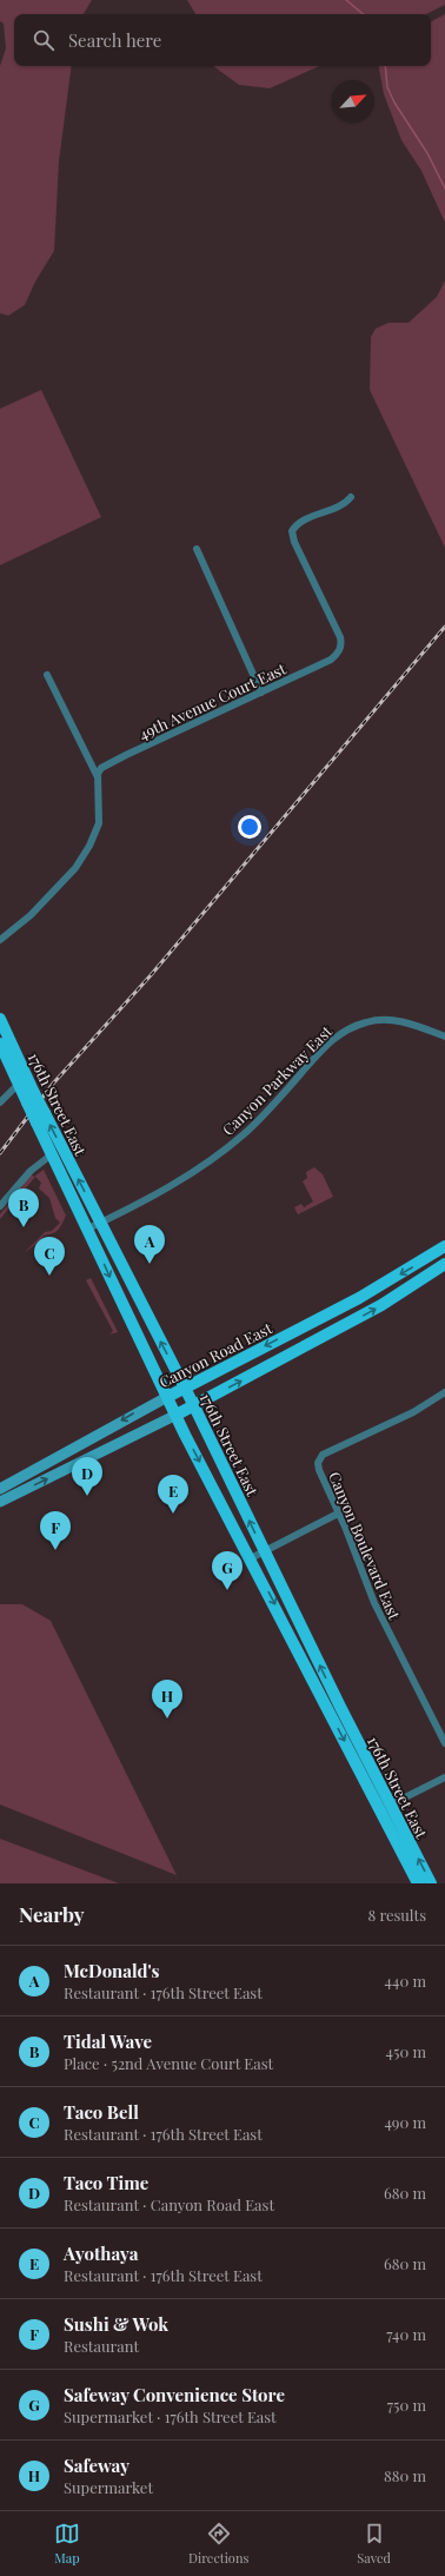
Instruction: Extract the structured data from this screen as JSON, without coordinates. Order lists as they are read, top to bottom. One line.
{"streets":{"main road":["176th Street East","Canyon Road East"],"street":["49th Avenue Court East","Canyon Parkway East","Canyon Boulevard East"]},"crossings":[["Canyon Parkway East","176th Street East"],["176th Street East","Canyon Road East"]],"north":"top right","page":{"search":"Search here","pins":["B","A","C","D","E","F","G","H"],"heading":["Nearby","8 results"],"list":[{"mark":"A","name":"McDonald's","note":"Restaurant · 176th Street East","value":"440 m"},{"mark":"B","name":"Tidal Wave","note":"Place · 52nd Avenue Court East","value":"450 m"},{"mark":"C","name":"Taco Bell","note":"Restaurant · 176th Street East","value":"490 m"},{"mark":"D","name":"Taco Time","note":"Restaurant · Canyon Road East","value":"680 m"},{"mark":"E","name":"Ayothaya","note":"Restaurant · 176th Street East","value":"680 m"},{"mark":"F","name":"Sushi & Wok","note":"Restaurant","value":"740 m"},{"mark":"G","name":"Safeway Convenience Store","note":"Supermarket · 176th Street East","value":"750 m"},{"mark":"H","name":"Safeway","note":"Supermarket","value":"880 m"}],"nav":["Map","Directions","Saved"]}}
